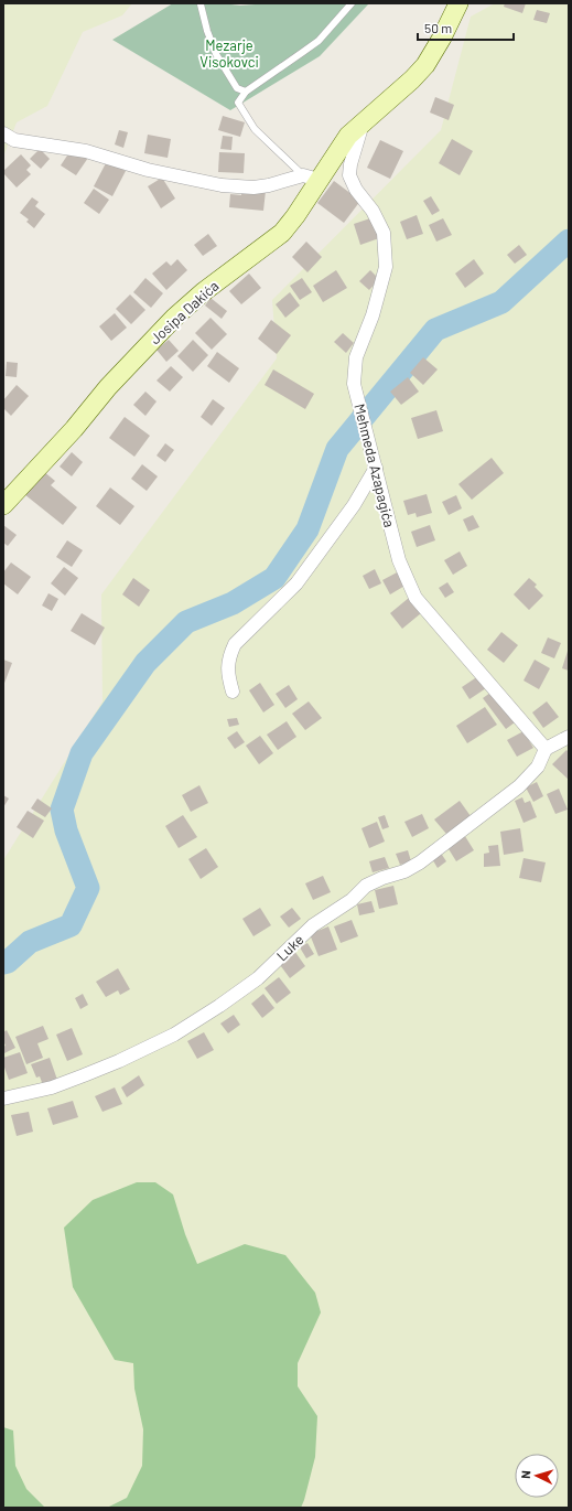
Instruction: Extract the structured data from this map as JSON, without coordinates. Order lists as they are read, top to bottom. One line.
{"streets":{"main road":["Josipa Dakića"],"street":["Mehmeda Azapagića","Luke"]},"crossings":[["Josipa Dakića","Mehmeda Azapagića"],["Mehmeda Azapagića","Luke"]],"parks":["Mezarje Visokovci"],"scale_bar":"50 m","north":"left"}
